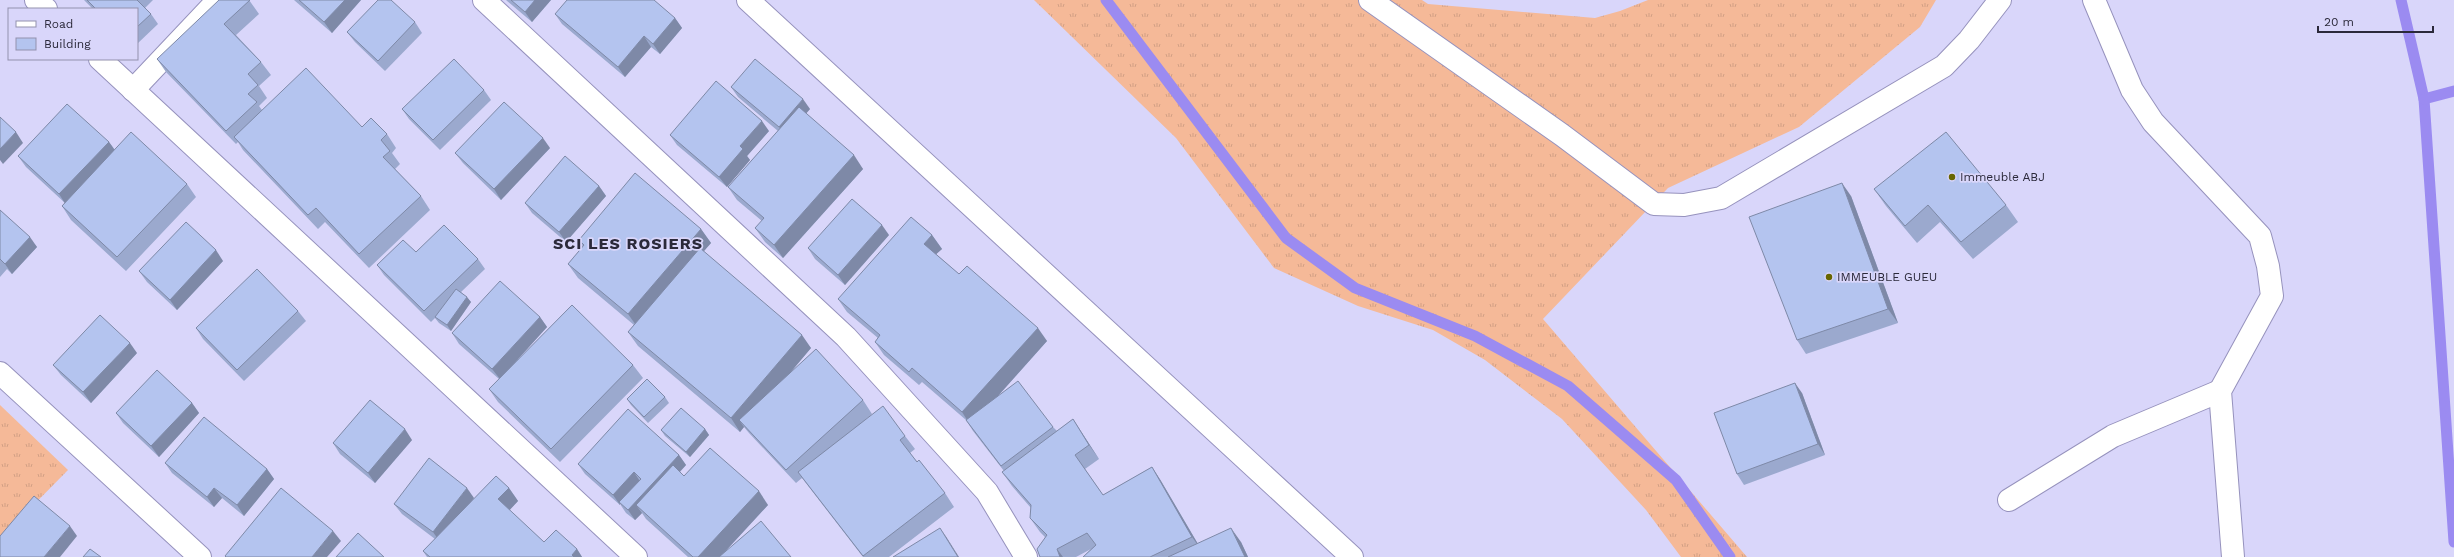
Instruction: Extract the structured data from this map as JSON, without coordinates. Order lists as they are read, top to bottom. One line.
{"districts":["SCI LES ROSIERS"],"places":["Immeuble ABJ","IMMEUBLE GUEU"],"legend":["Road","Building"],"scale_bar":"20 m"}
